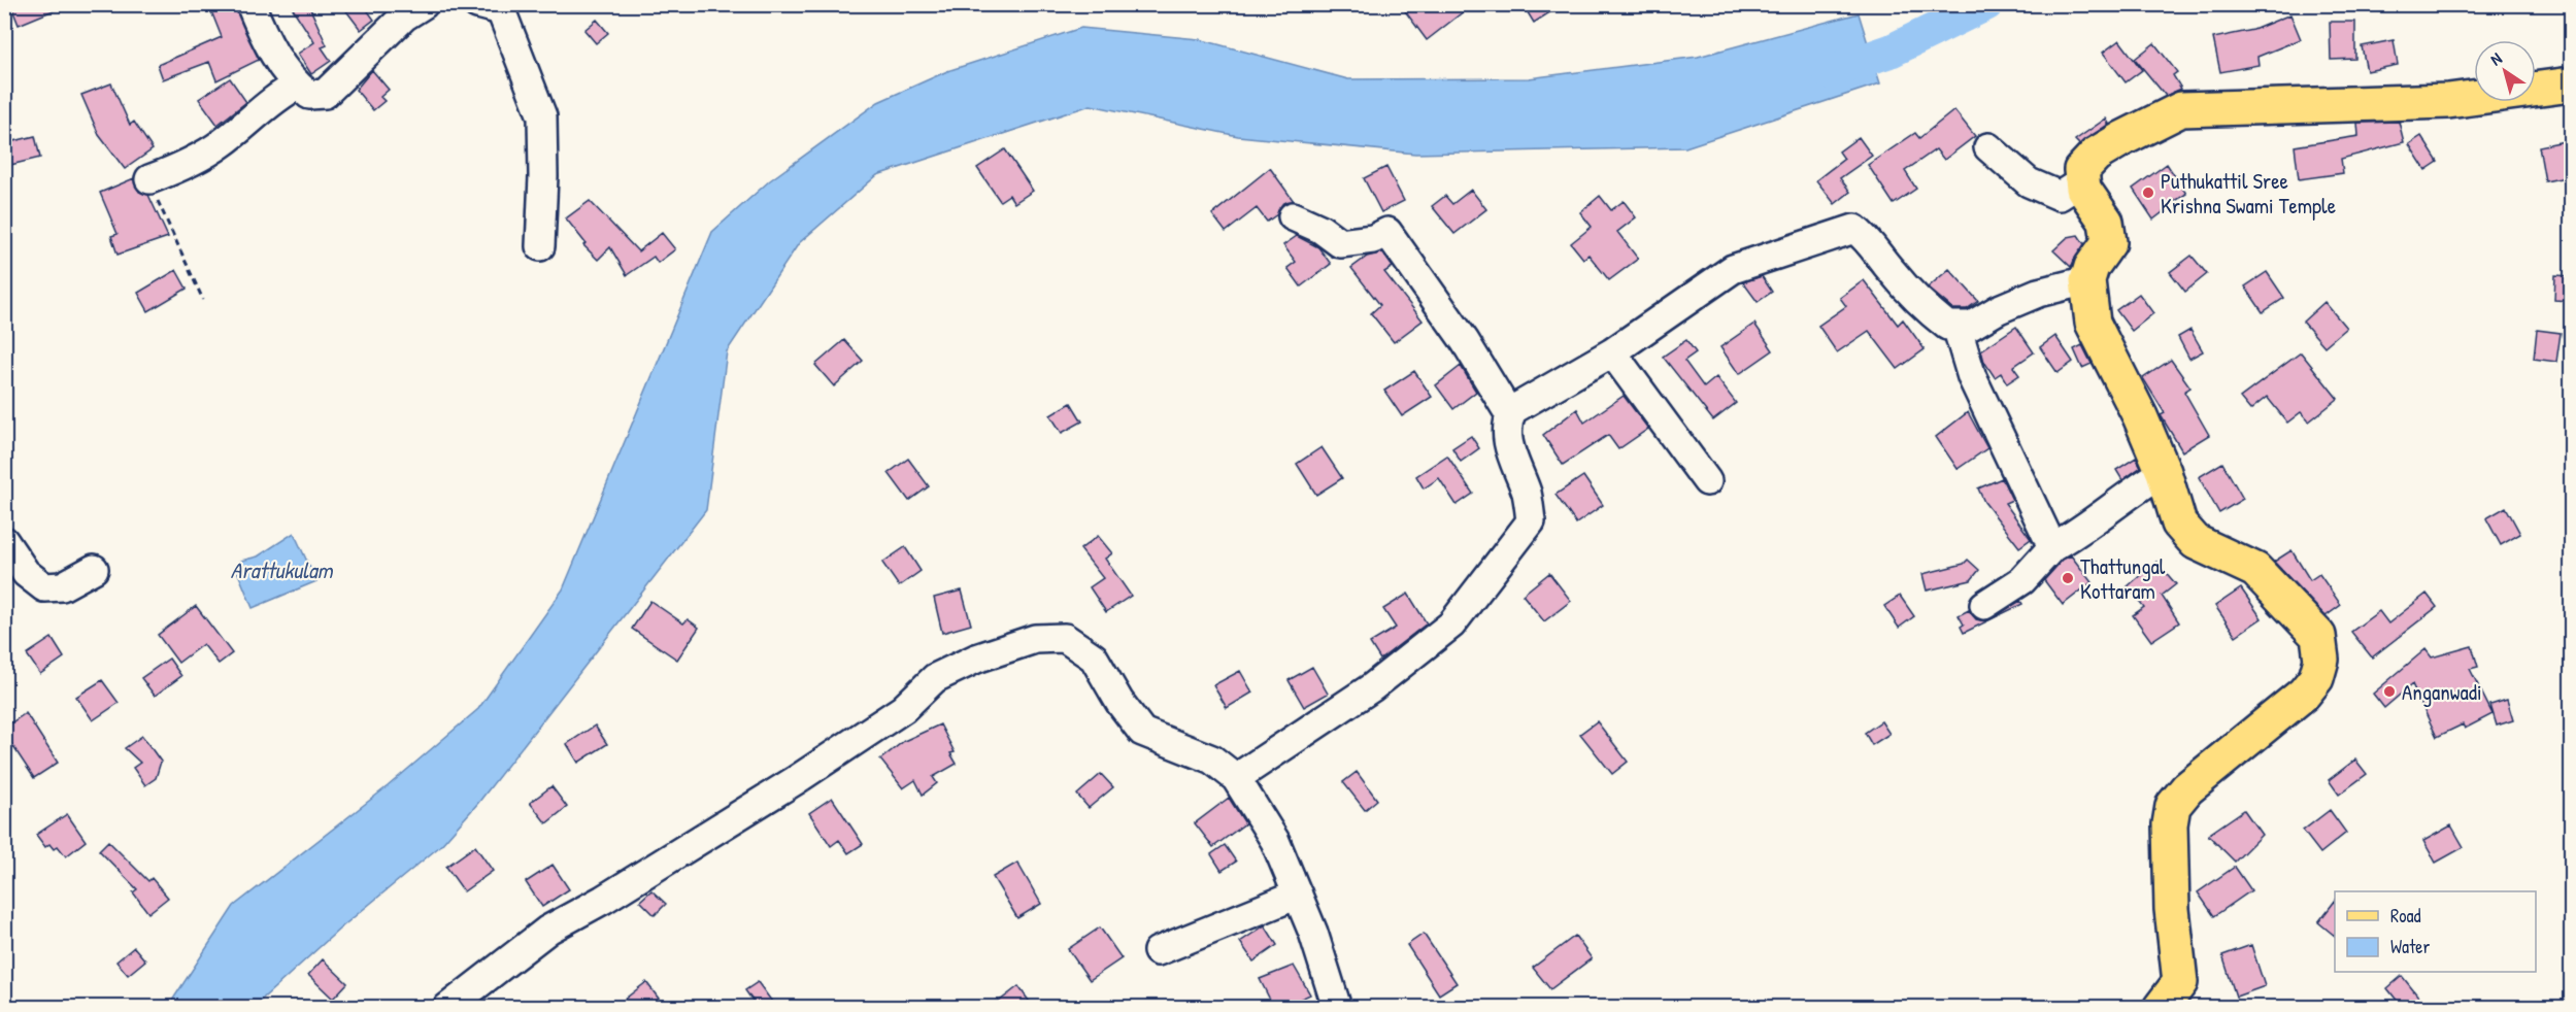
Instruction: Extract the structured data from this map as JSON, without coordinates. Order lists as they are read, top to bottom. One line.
{"water":["Arattukulam"],"places":["Puthukattil Sree Krishna Swami Temple","Thattungal Kottaram","Anganwadi"],"legend":["Road","Water"],"north":"top left"}
